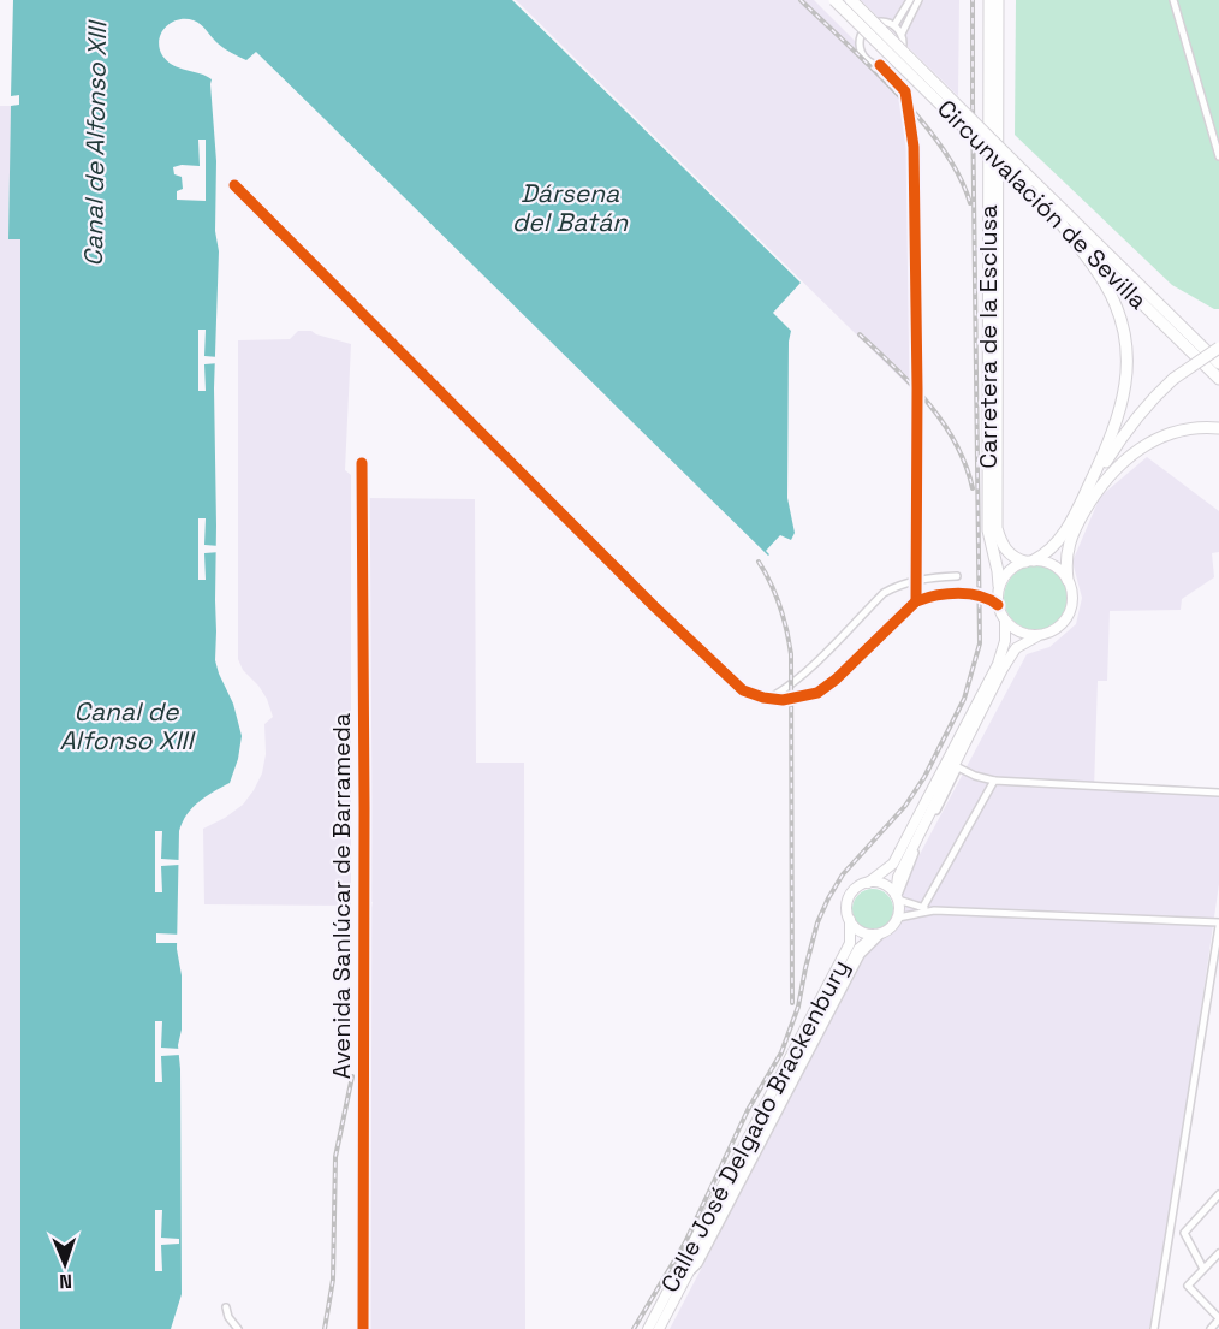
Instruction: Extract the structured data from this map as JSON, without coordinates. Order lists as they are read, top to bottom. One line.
{"streets":{"highway":["Circunvalación de Sevilla","Carretera de la Esclusa"],"main road":["Calle José Delgado Brackenbury"],"street":["Avenida Sanlúcar de Barrameda"]},"water":["Canal de Alfonso XIII","Dársena del Batán"],"north":"bottom"}
